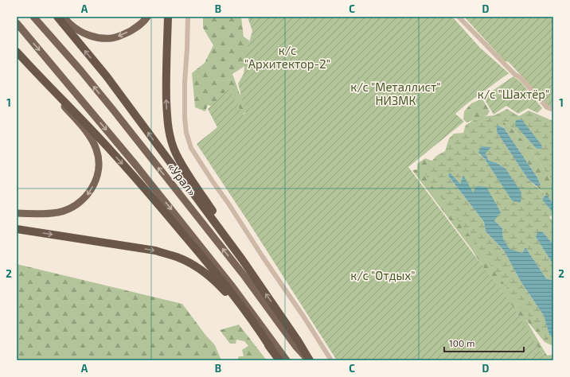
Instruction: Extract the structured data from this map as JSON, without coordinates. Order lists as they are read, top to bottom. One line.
{"streets":{"main road":["«Урал»"]},"parks":["к/с \"Архитектор-2\"","к/с \"Металлист\" НИЗМК","к/с \"Шахтёр\"","к/с \"Отдых\""],"scale_bar":"100 m","grid":{"columns":["A","B","C","D"],"rows":["1","2"]}}
